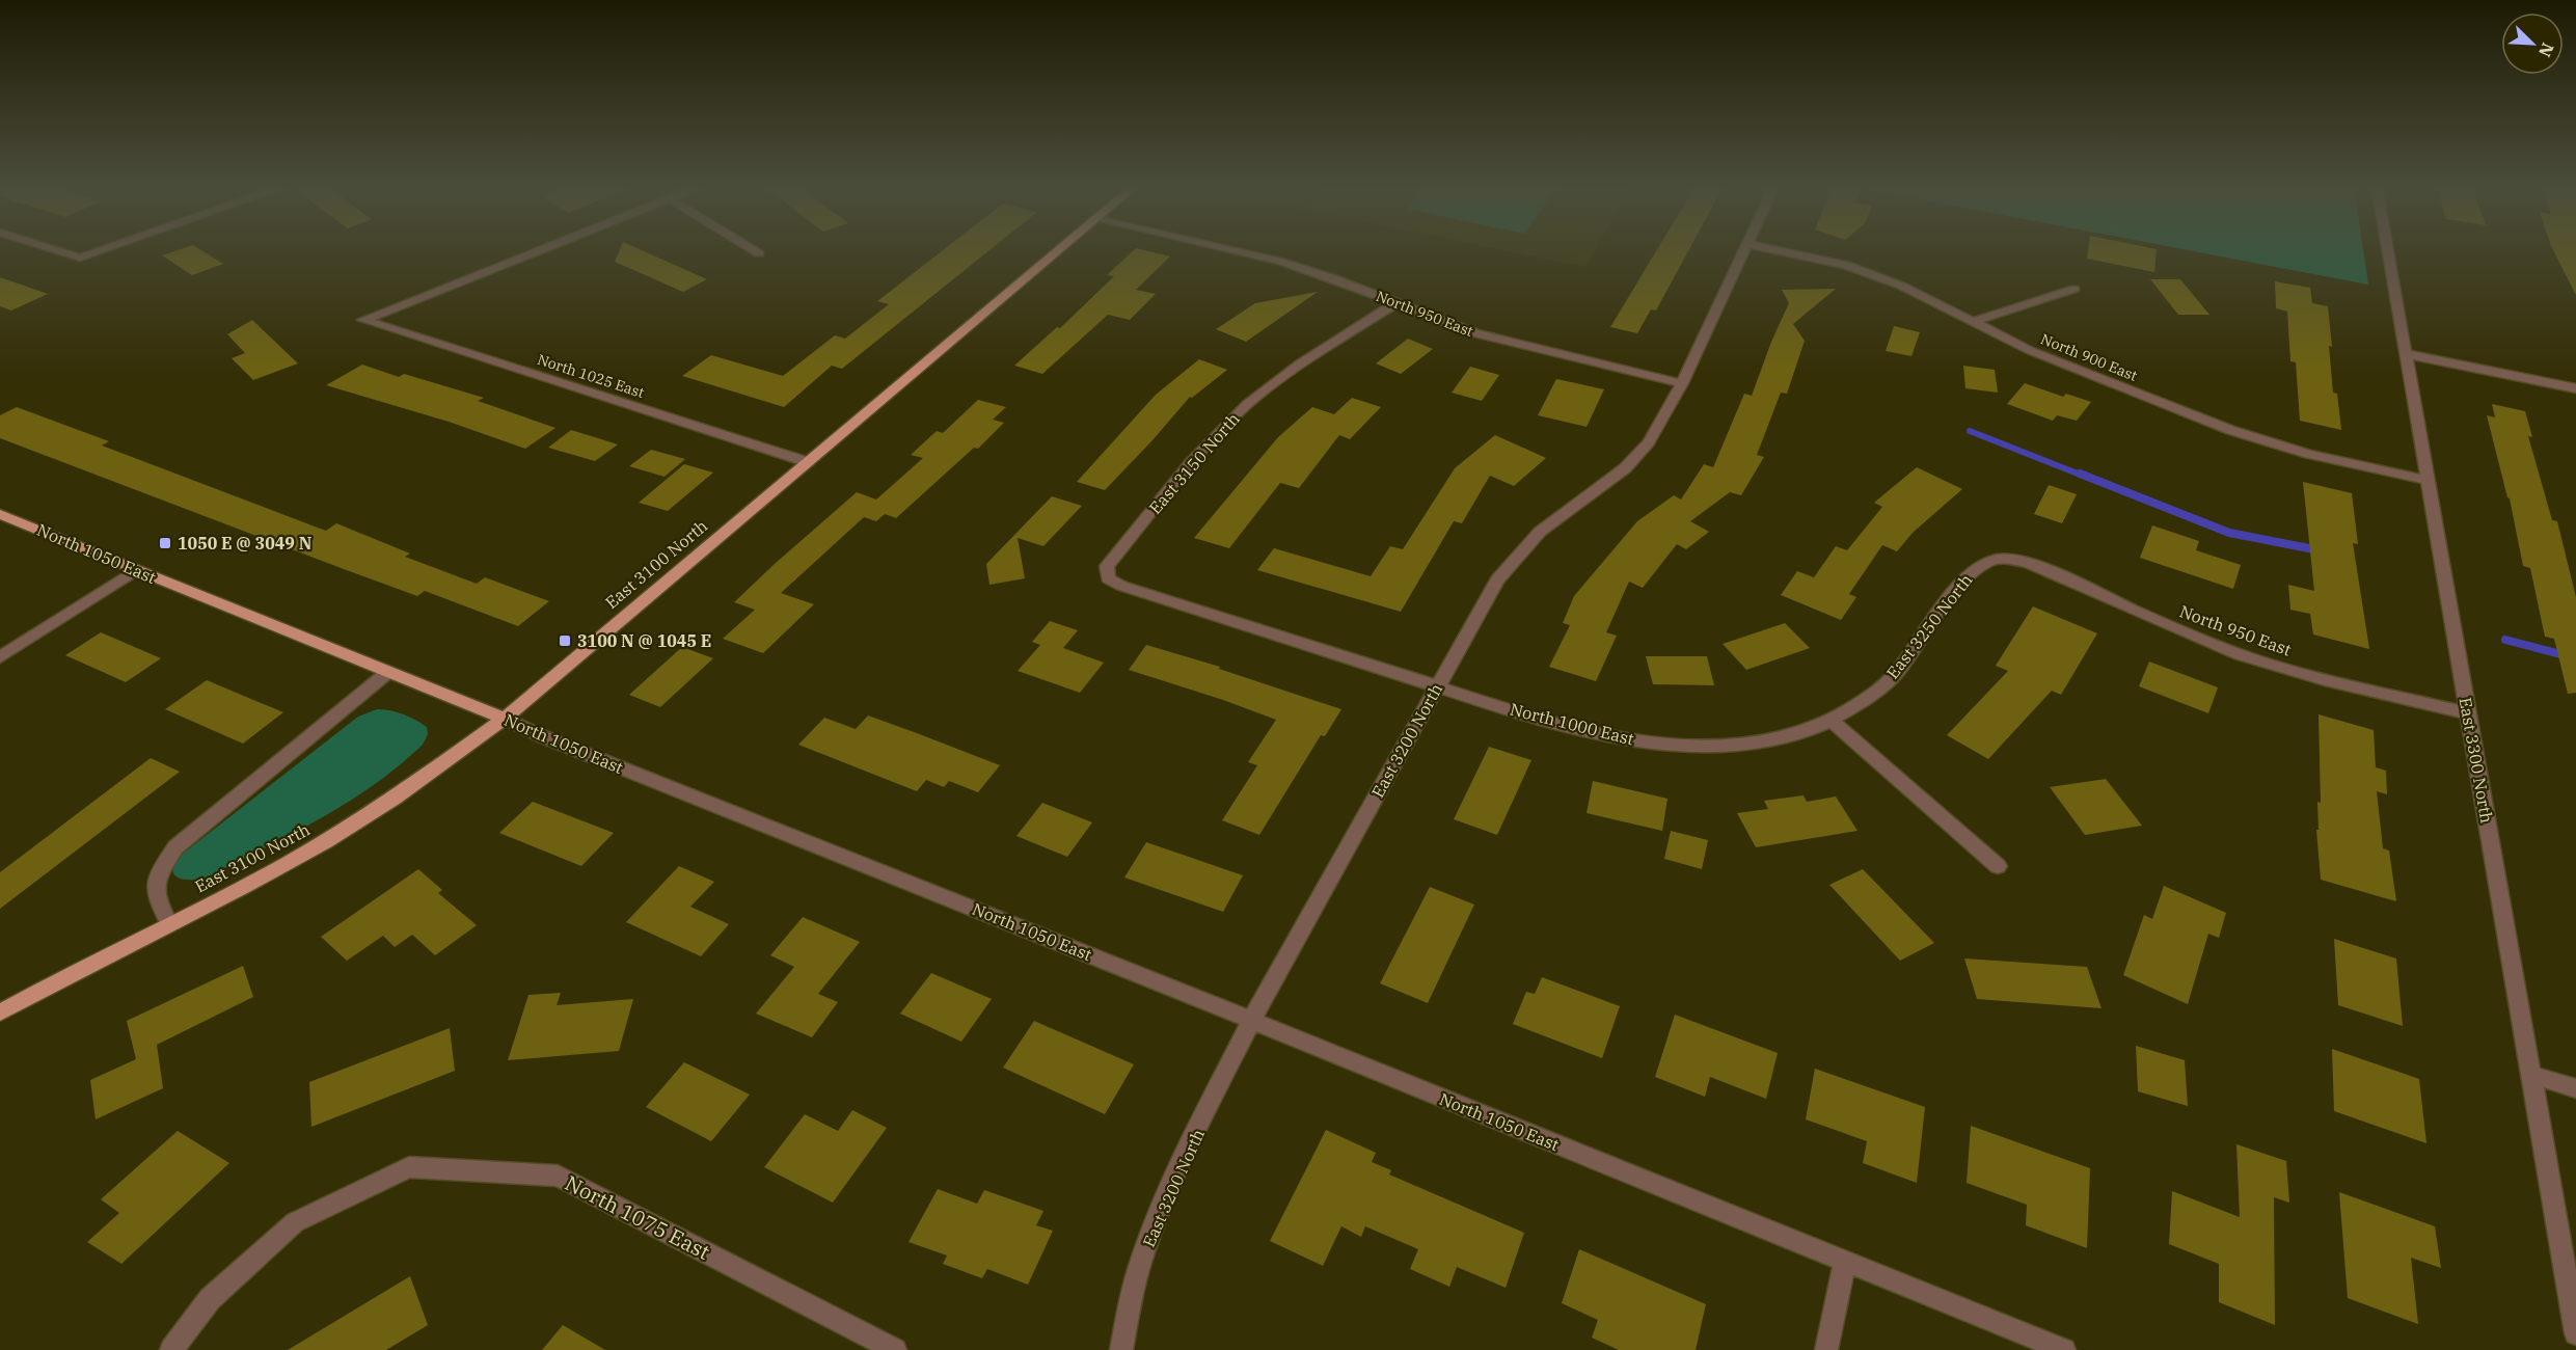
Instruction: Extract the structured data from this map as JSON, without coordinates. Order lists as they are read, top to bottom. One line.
{"streets":{"main road":["North 1050 East","East 3100 North"],"street":["North 950 East","North 900 East","North 1025 East","East 3150 North","East 3250 North","North 1000 East","East 3200 North","East 3300 North","North 1075 East"]},"crossings":[["North 950 East","East 3150 North"],["North 950 East","East 3250 North"],["North 950 East","East 3200 North"],["North 950 East","East 3300 North"],["North 900 East","East 3300 North"],["North 1025 East","East 3100 North"],["East 3150 North","North 1000 East"],["North 1050 East","East 3100 North"],["North 1050 East","East 3200 North"],["East 3250 North","North 1000 East"],["North 1000 East","East 3200 North"]],"places":{"transit":["1050 E @ 3049 N","3100 N @ 1045 E"]},"north":"bottom right"}
